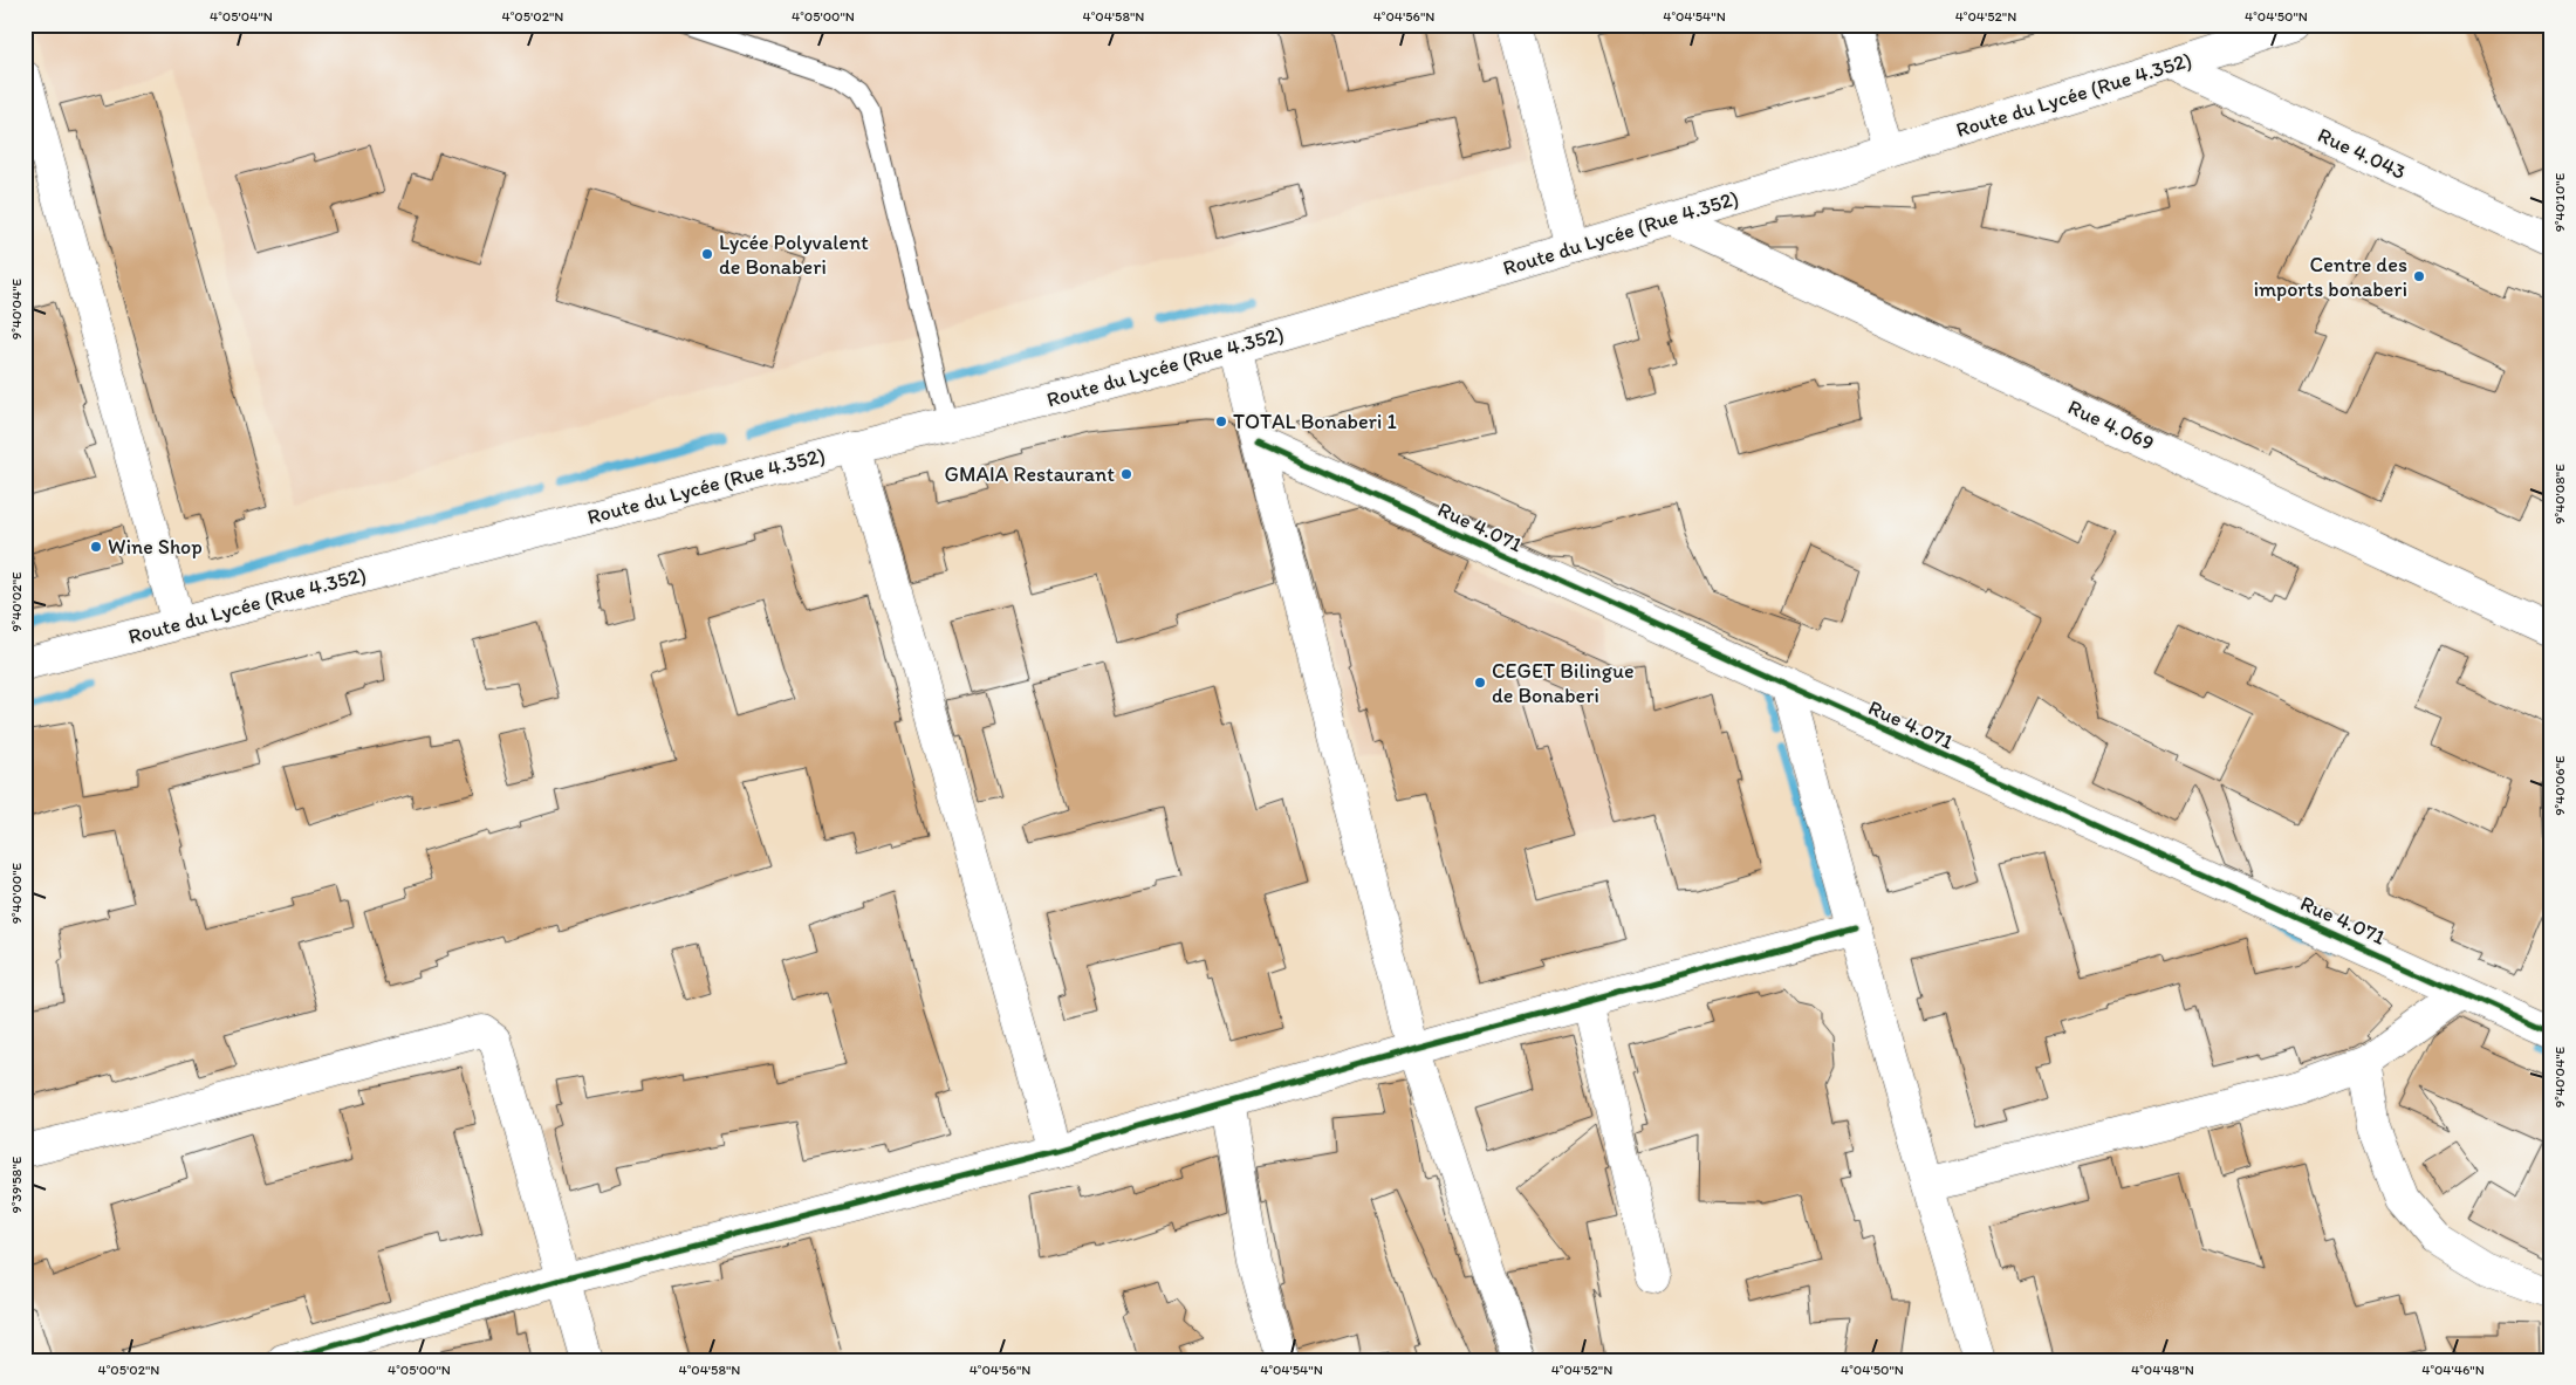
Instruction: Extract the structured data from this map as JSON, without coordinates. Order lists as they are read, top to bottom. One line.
{"streets":{"street":["Route du Lycée (Rue 4.352)","Rue 4.043","Rue 4.069","Rue 4.071"]},"crossings":[["Route du Lycée (Rue 4.352)","Rue 4.043"],["Route du Lycée (Rue 4.352)","Rue 4.069"]],"places":["Lycée Polyvalent de Bonaberi","Centre des imports bonaberi","TOTAL Bonaberi 1","GMAIA Restaurant","Wine Shop","CEGET Bilingue de Bonaberi"],"coordinates":["4°05'04\"N","4°05'02\"N","4°05'00\"N","4°04'58\"N","4°04'56\"N","4°04'54\"N","4°04'52\"N","4°04'50\"N","9°40'10\"E","9°40'04\"E","9°40'08\"E","9°40'02\"E","9°40'06\"E","9°40'00\"E","9°39'58\"E","4°04'48\"N","4°04'46\"N"]}
